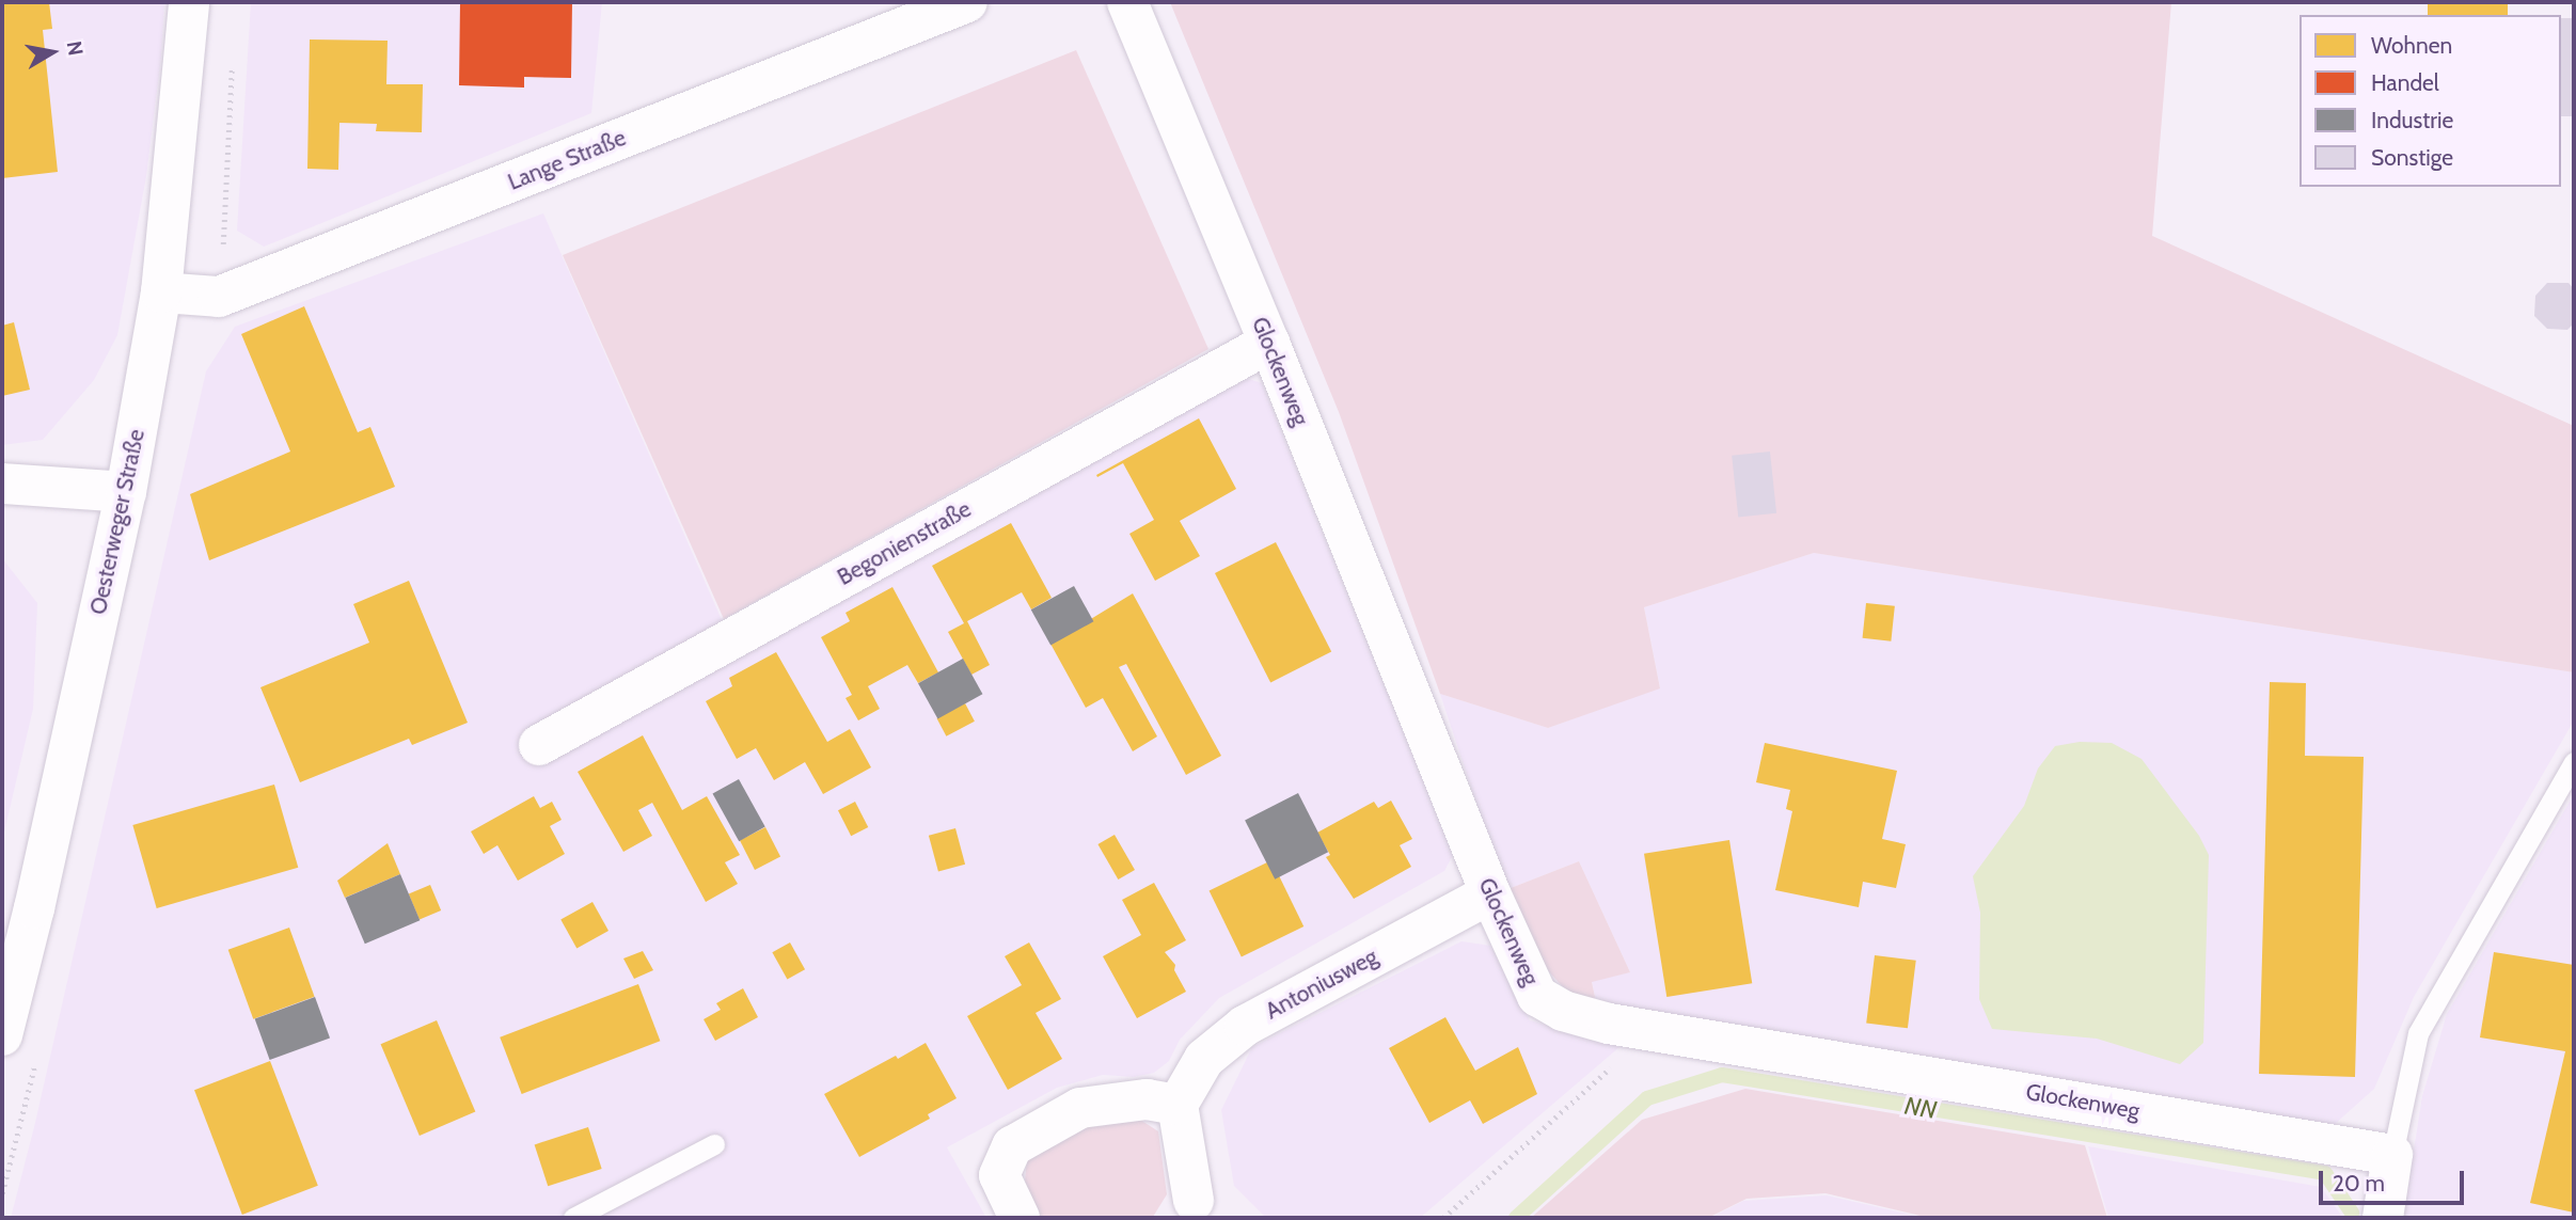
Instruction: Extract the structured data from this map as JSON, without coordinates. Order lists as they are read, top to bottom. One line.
{"streets":{"street":["Lange Straße","Glockenweg","Oesterweger Straße","Begonienstraße","Antoniusweg"]},"crossings":[["Lange Straße","Oesterweger Straße"],["Glockenweg","Begonienstraße"],["Glockenweg","Antoniusweg"]],"water":["NN"],"legend":["Wohnen","Handel","Industrie","Sonstige"],"scale_bar":"20 m","north":"right"}
